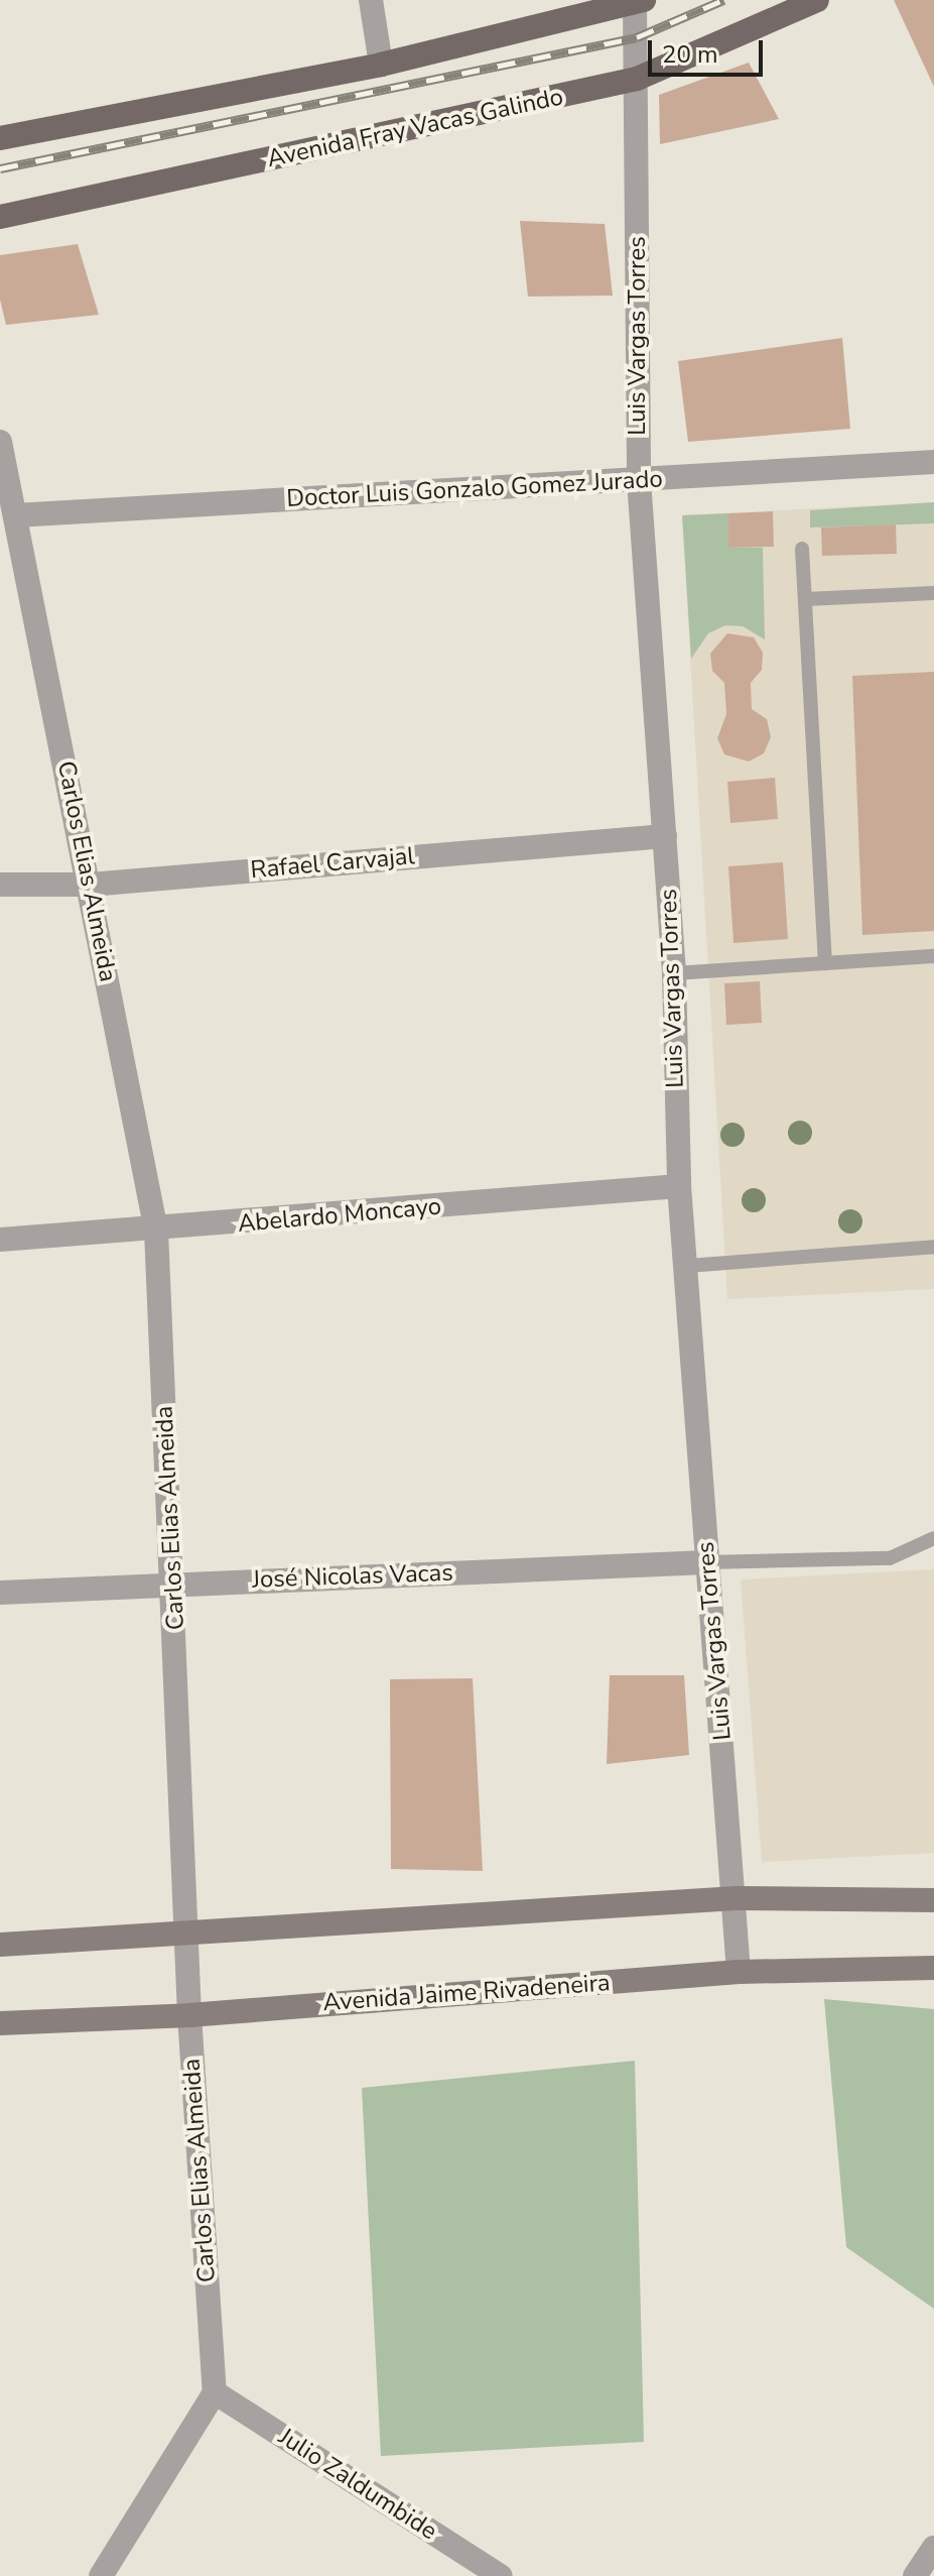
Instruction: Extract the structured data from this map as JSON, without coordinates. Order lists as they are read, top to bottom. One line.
{"streets":{"main road":["Avenida Fray Vacas Galindo","Avenida Jaime Rivadeneira"],"street":["Luis Vargas Torres","Doctor Luis Gonzalo Gomez Jurado","Rafael Carvajal","Carlos Elias Almeida","Abelardo Moncayo","José Nicolas Vacas","Julio Zaldumbide"]},"crossings":[["Avenida Fray Vacas Galindo","Luis Vargas Torres"],["Luis Vargas Torres","Doctor Luis Gonzalo Gomez Jurado"],["Luis Vargas Torres","Rafael Carvajal"],["Luis Vargas Torres","Abelardo Moncayo"],["Luis Vargas Torres","José Nicolas Vacas"],["Luis Vargas Torres","Avenida Jaime Rivadeneira"],["Doctor Luis Gonzalo Gomez Jurado","Carlos Elias Almeida"],["Rafael Carvajal","Carlos Elias Almeida"],["Carlos Elias Almeida","Abelardo Moncayo"],["Carlos Elias Almeida","José Nicolas Vacas"],["Carlos Elias Almeida","Avenida Jaime Rivadeneira"],["Carlos Elias Almeida","Julio Zaldumbide"]],"scale_bar":"20 m"}
